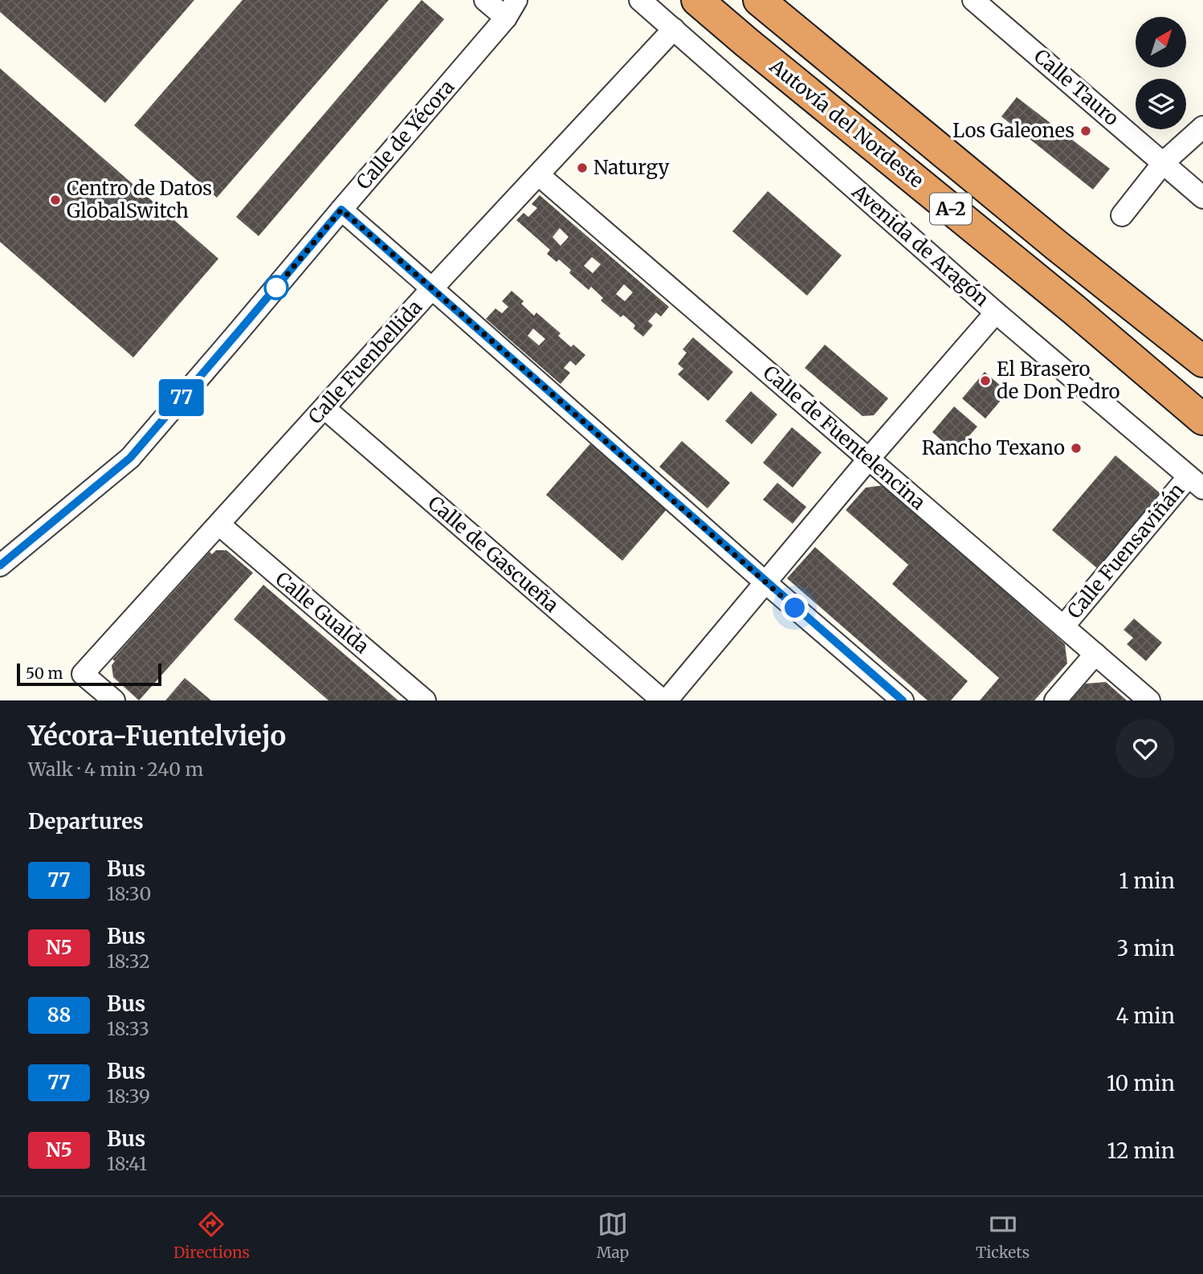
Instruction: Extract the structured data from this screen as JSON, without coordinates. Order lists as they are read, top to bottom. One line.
{"streets":{"highway":["Autovía del Nordeste","A-2"],"street":["Calle Tauro","Calle de Yécora","Avenida de Aragón","Calle Fuenbellida","Calle de Fuentelencina","Calle Fuensaviñán","Calle de Gascueña","Calle Gualda"]},"crossings":[["Avenida de Aragón","Calle Fuenbellida"],["Avenida de Aragón","Calle Fuensaviñán"],["Calle Fuenbellida","Calle de Fuentelencina"],["Calle Fuenbellida","Calle de Gascueña"],["Calle Fuenbellida","Calle Gualda"],["Calle de Fuentelencina","Calle Fuensaviñán"]],"places":["Los Galeones","Naturgy","Centro de Datos GlobalSwitch","El Brasero de Don Pedro","Rancho Texano"],"lines":["bus line 77"],"scale_bar":"50 m","north":"top right","page":{"on_map":"77","scale":"50 m","heading":[["Yécora-Fuentelviejo","Walk · 4 min · 240 m"],"Departures"],"list":[{"mark":"77","name":"Bus","note":"18:30","value":"1 min"},{"mark":"N5","name":"Bus","note":"18:32","value":"3 min"},{"mark":"88","name":"Bus","note":"18:33","value":"4 min"},{"mark":"77","name":"Bus","note":"18:39","value":"10 min"},{"mark":"N5","name":"Bus","note":"18:41","value":"12 min"}],"tabs":["Directions","Map","Tickets"]}}
